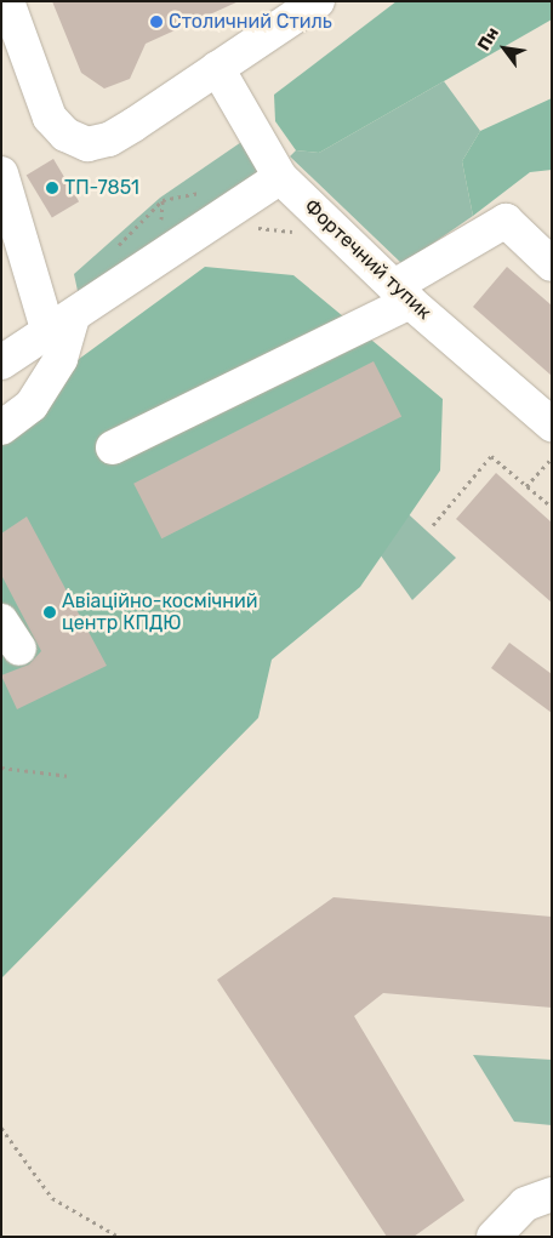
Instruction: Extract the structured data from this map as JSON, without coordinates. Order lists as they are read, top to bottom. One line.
{"streets":{"street":["Фортечний тупик"]},"places":["Столичний Стиль","ТП-7851","Авіаційно-космічний центр КПДЮ"],"north":"top left"}
